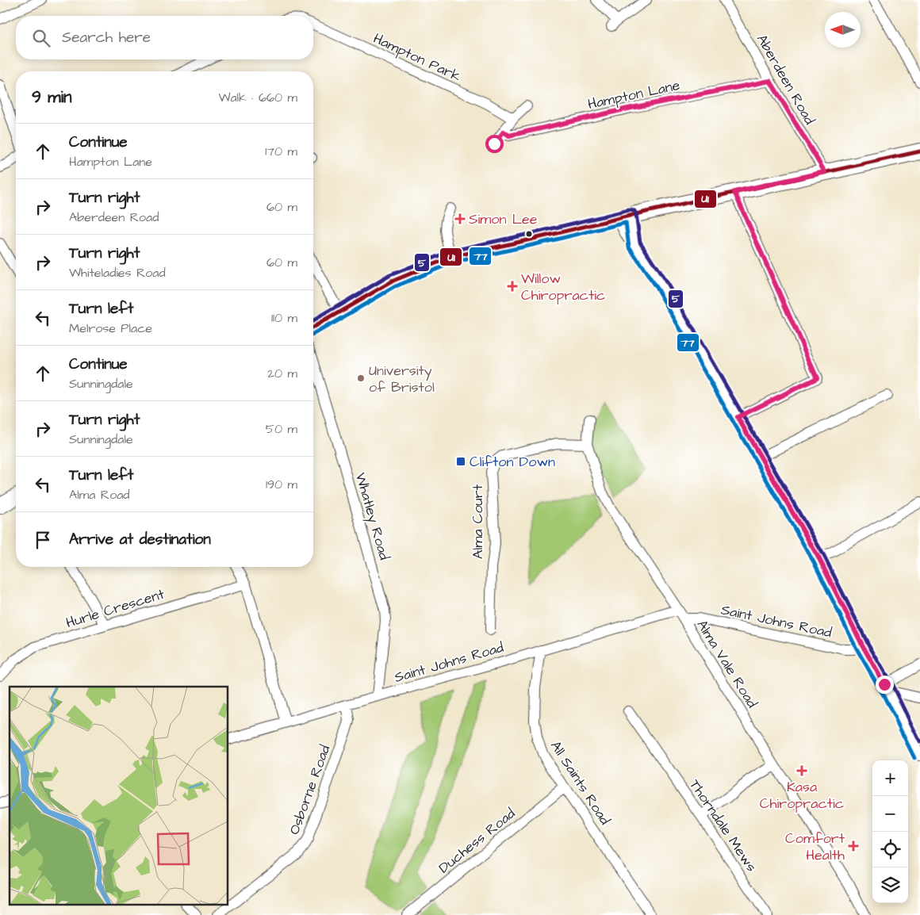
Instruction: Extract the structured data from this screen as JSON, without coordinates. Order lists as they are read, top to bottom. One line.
{"streets":{"street":["Hampton Park","Aberdeen Road","Hampton Lane","Whatley Road","Alma Court","Hurle Crescent","Saint Johns Road","Alma Vale Road","All Saints Road","Osborne Road","Thorndale Mews","Duchess Road"]},"crossings":[["Aberdeen Road","Hampton Lane"],["Whatley Road","Saint Johns Road"],["Alma Court","Alma Vale Road"],["Saint Johns Road","Alma Vale Road"],["Saint Johns Road","All Saints Road"],["Saint Johns Road","Osborne Road"],["All Saints Road","Duchess Road"]],"places":{"health":["Simon Lee","Willow Chiropractic","Kasa Chiropractic","Comfort Health"],"other":["University of Bristol"],"transit":["Clifton Down"]},"lines":["transit line U1","transit line 5","transit line 77"],"north":"left","page":{"search":"Search here","heading":["9 min","Walk · 660 m"],"list":[["Continue","Hampton Lane","170 m"],["Turn right","Aberdeen Road","60 m"],["Turn right","Whiteladies Road","60 m"],["Turn left","Melrose Place","110 m"],["Continue","Sunningdale","20 m"],["Turn right","Sunningdale","50 m"],["Turn left","Alma Road","190 m"],"Arrive at destination"],"map_buttons":["+","−"]}}
